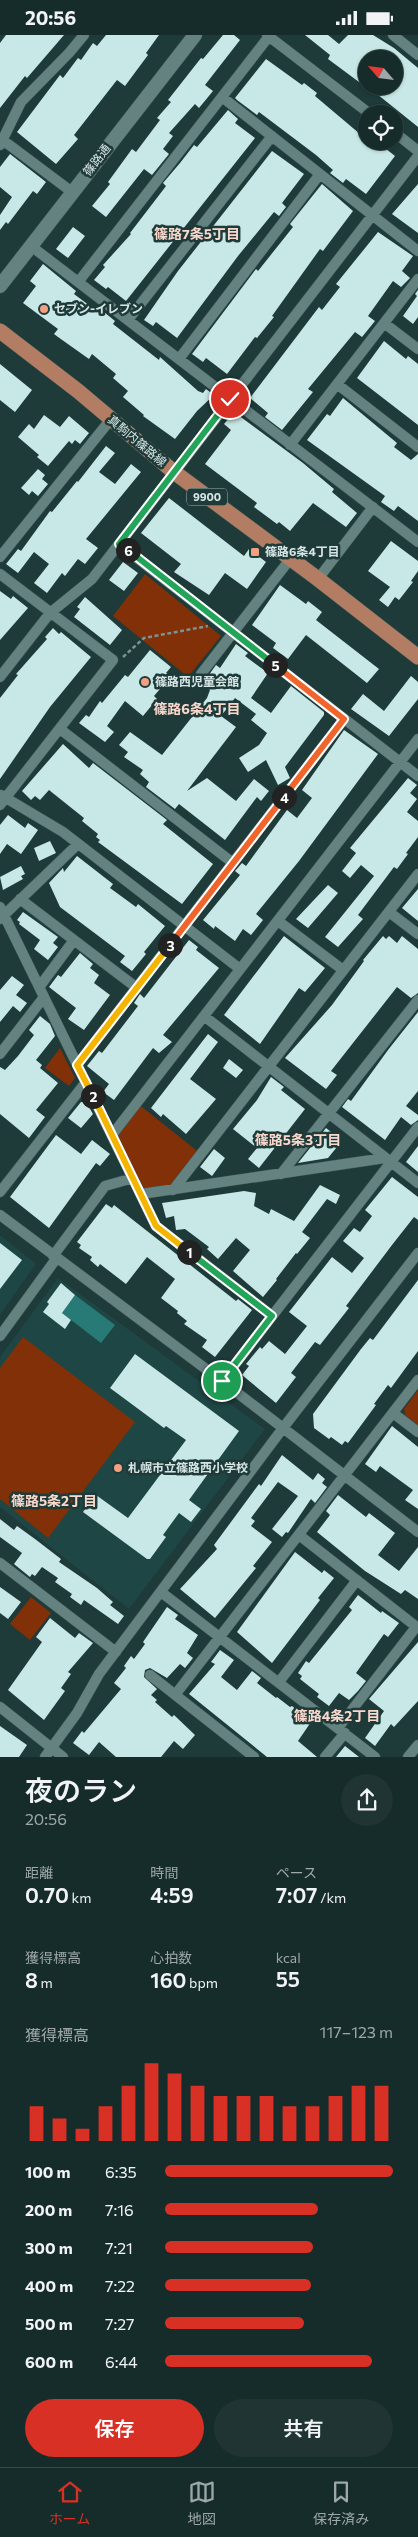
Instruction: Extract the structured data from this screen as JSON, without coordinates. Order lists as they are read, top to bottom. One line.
{"streets":{"main road":["篠路通","真駒内篠路線","9900"]},"districts":["篠路7条5丁目","篠路6条4丁目","篠路5条3丁目","篠路5条2丁目","篠路4条2丁目"],"places":{"other":["セブン-イレブン","篠路西児童会館","札幌市立篠路西小学校"],"transit":["篠路6条4丁目"]},"north":"top left","page":{"status":"20:56","pins":["6","5","4","3","2","1"],"heading":["夜のラン","20:56"],"stats":[["距離","0.70 km"],["時間","4:59"],["ペース","7:07 /km"],["獲得標高","8 m"],["心拍数","160 bpm"],["kcal","55"]],"chart":["獲得標高","117–123 m"],"list":[{"name":"100 m","note":"6:35"},{"name":"200 m","note":"7:16"},{"name":"300 m","note":"7:21"},{"name":"400 m","note":"7:22"},{"name":"500 m","note":"7:27"},{"name":"600 m","note":"6:44"}],"buttons":["保存","共有"],"tabs":["ホーム","地図","保存済み"]}}
